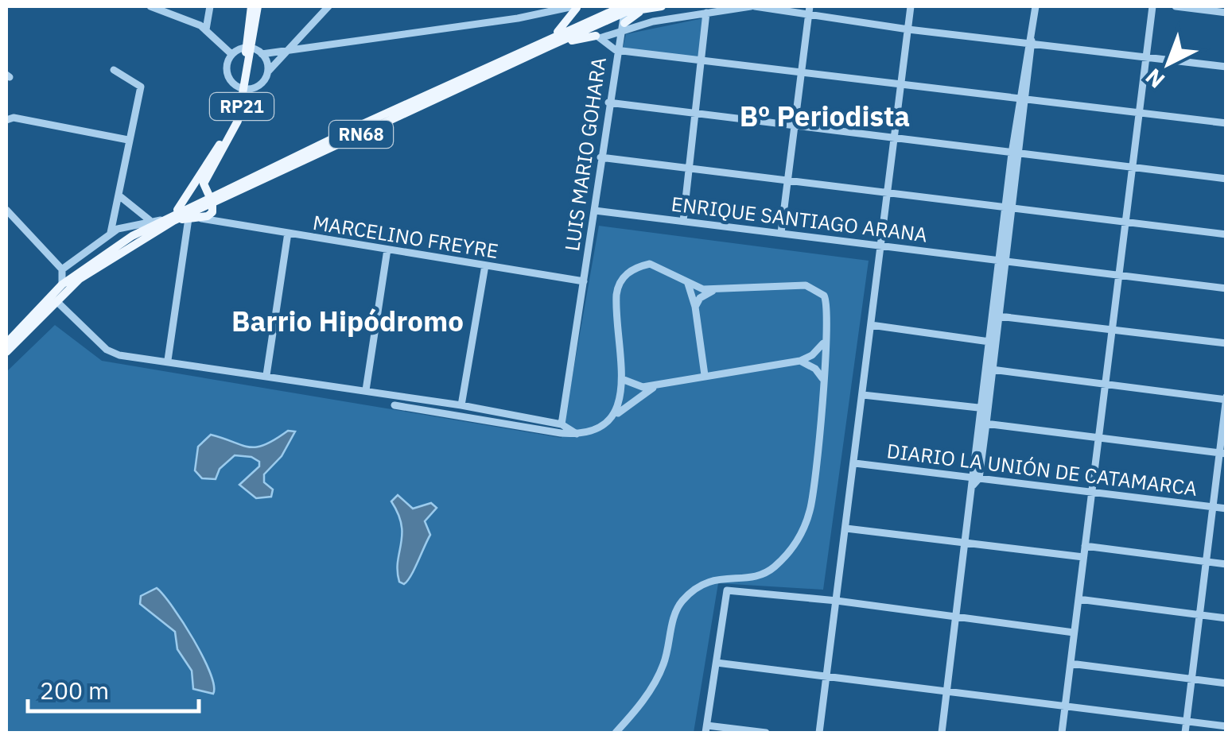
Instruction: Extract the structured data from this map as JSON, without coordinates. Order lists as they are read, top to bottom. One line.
{"streets":{"main road":["RP21","RN68"],"street":["LUIS MARIO GOHARA","ENRIQUE SANTIAGO ARANA","MARCELINO FREYRE","DIARIO LA UNIÓN DE CATAMARCA"]},"crossings":[["RP21","RN68"],["RN68","LUIS MARIO GOHARA"],["LUIS MARIO GOHARA","ENRIQUE SANTIAGO ARANA"],["LUIS MARIO GOHARA","MARCELINO FREYRE"]],"districts":["Bº Periodista","Barrio Hipódromo"],"scale_bar":"200 m","north":"bottom left"}
